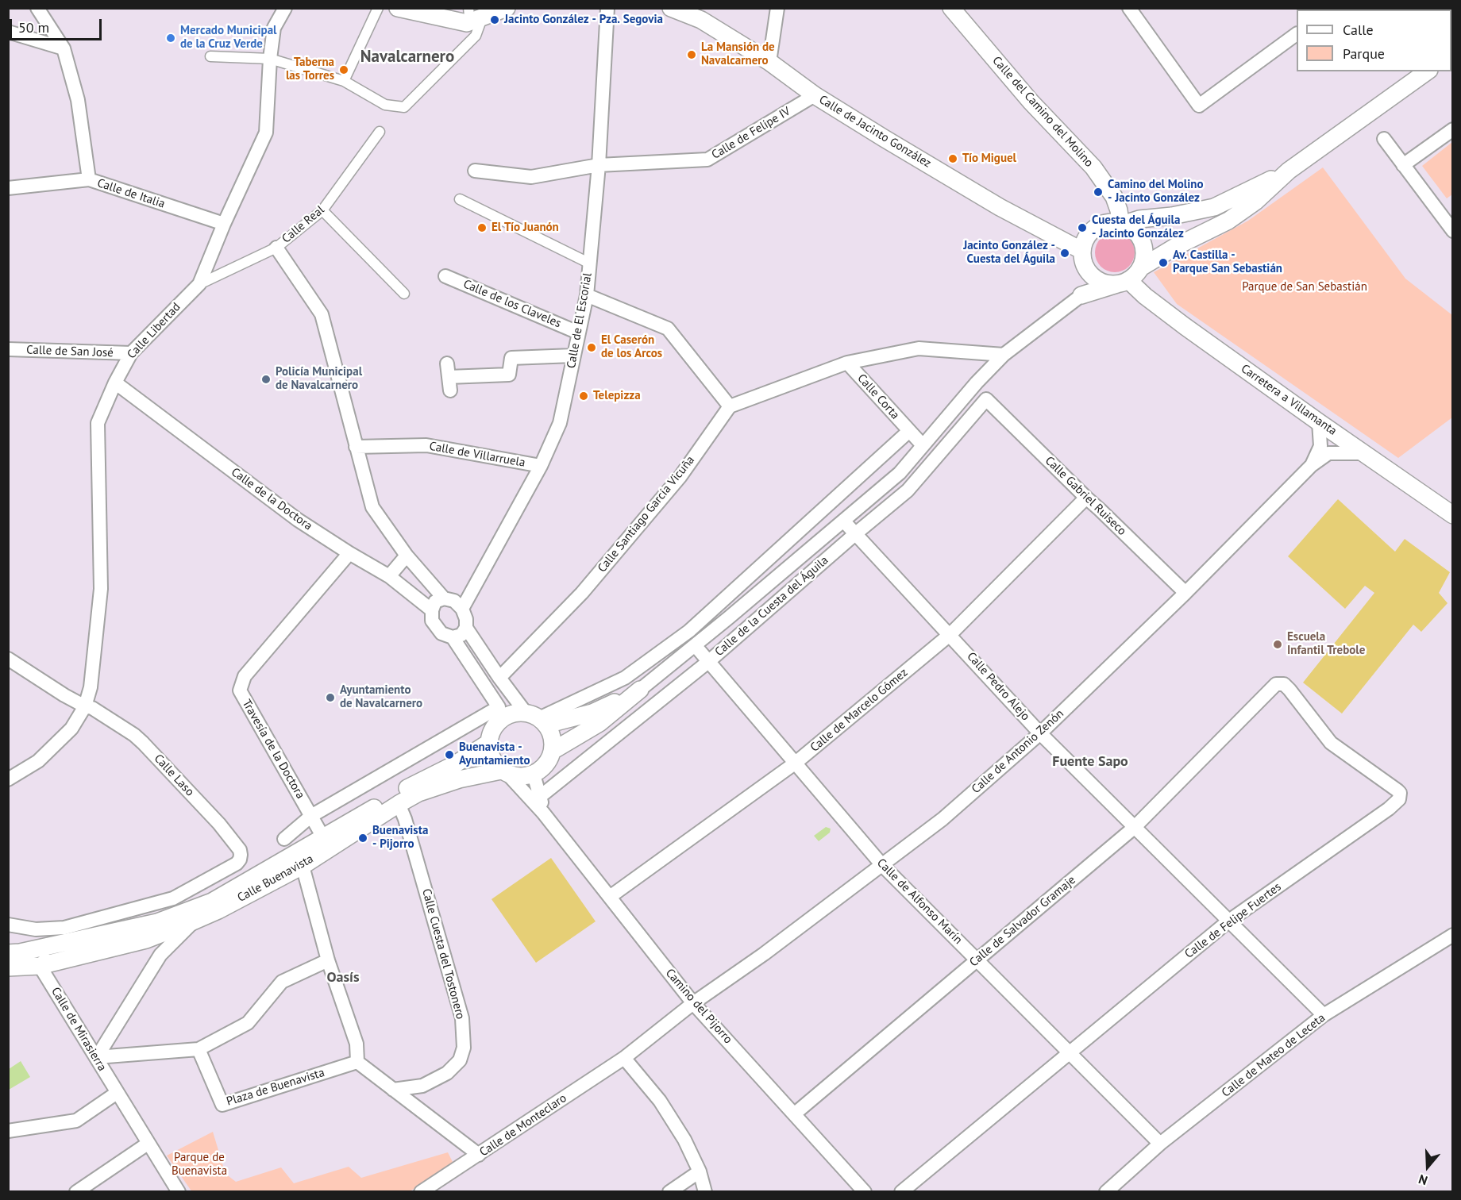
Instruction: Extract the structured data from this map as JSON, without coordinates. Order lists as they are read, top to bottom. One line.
{"streets":{"street":["Calle del Camino del Molino","Calle de Jacinto González","Calle de Felipe IV","Calle de Italia","Calle Real","Calle de los Claveles","Calle de El Escorial","Calle Libertad","Calle de San José","Calle Corta","Carretera a Villamanta","Calle de Villarruela","Calle Gabriel Ruiseco","Calle de la Doctora","Calle Santiago García Vicuña","Calle de la Cuesta del Águila","Calle Pedro Alejo","Calle de Marcelo Gómez","Travesía de la Doctora","Calle de Antonio Zenón","Calle Laso","Calle Buenavista","Calle de Alfonso Marín","Calle de Felipe Fuertes","Calle de Salvador Gramaje","Calle Cuesta del Tostonero","Camino del Pijorro","Calle de Mirasierra","Calle de Mateo de Leceta","Plaza de Buenavista","Calle de Monteclaro"]},"crossings":[["Calle del Camino del Molino","Calle de Jacinto González"],["Calle del Camino del Molino","Carretera a Villamanta"],["Calle del Camino del Molino","Calle de la Cuesta del Águila"],["Calle de Jacinto González","Calle de Felipe IV"],["Calle de Jacinto González","Carretera a Villamanta"],["Calle de Jacinto González","Calle de la Cuesta del Águila"],["Calle de Felipe IV","Calle de El Escorial"],["Calle de Italia","Calle Libertad"],["Calle Real","Calle Libertad"],["Calle de los Claveles","Calle de El Escorial"],["Calle de El Escorial","Calle de Villarruela"],["Calle de El Escorial","Calle de la Doctora"],["Calle Libertad","Calle de San José"],["Calle Libertad","Calle de la Doctora"],["Calle Libertad","Calle Laso"],["Carretera a Villamanta","Calle de la Cuesta del Águila"],["Carretera a Villamanta","Calle de Antonio Zenón"],["Calle Gabriel Ruiseco","Calle de la Cuesta del Águila"],["Calle Gabriel Ruiseco","Calle de Marcelo Gómez"],["Calle Gabriel Ruiseco","Calle de Antonio Zenón"],["Calle de la Doctora","Travesía de la Doctora"],["Calle de la Cuesta del Águila","Calle Pedro Alejo"],["Calle de la Cuesta del Águila","Calle Buenavista"],["Calle de la Cuesta del Águila","Calle de Alfonso Marín"],["Calle de la Cuesta del Águila","Camino del Pijorro"],["Calle Pedro Alejo","Calle de Marcelo Gómez"],["Calle Pedro Alejo","Calle de Antonio Zenón"],["Calle Pedro Alejo","Calle de Felipe Fuertes"],["Calle Pedro Alejo","Calle de Salvador Gramaje"],["Calle Pedro Alejo","Calle de Mateo de Leceta"],["Calle de Marcelo Gómez","Calle de Alfonso Marín"],["Calle de Marcelo Gómez","Camino del Pijorro"],["Travesía de la Doctora","Calle Buenavista"],["Calle de Antonio Zenón","Calle de Alfonso Marín"],["Calle de Antonio Zenón","Camino del Pijorro"],["Calle de Antonio Zenón","Calle de Monteclaro"],["Calle Buenavista","Calle Cuesta del Tostonero"],["Calle Buenavista","Camino del Pijorro"],["Calle Buenavista","Calle de Mirasierra"],["Calle de Alfonso Marín","Calle de Felipe Fuertes"],["Calle de Alfonso Marín","Calle de Salvador Gramaje"],["Calle de Alfonso Marín","Calle de Mateo de Leceta"],["Calle de Felipe Fuertes","Calle de Salvador Gramaje"],["Calle de Salvador Gramaje","Camino del Pijorro"],["Camino del Pijorro","Calle de Monteclaro"]],"districts":["Navalcarnero","Fuente Sapo","Oasís"],"parks":["Parque de San Sebastián","Parque de Buenavista"],"places":["Jacinto González - Pza. Segovia","Mercado Municipal de la Cruz Verde","La Mansión de Navalcarnero","Taberna las Torres","Tío Miguel","Camino del Molino - Jacinto González","El Tío Juanón","Cuesta del Águila - Jacinto González","Jacinto González - Cuesta del Águila","Av. Castilla - Parque San Sebastián","El Caserón de los Arcos","Policía Municipal de Navalcarnero","Telepizza","Escuela Infantil Trebole","Ayuntamiento de Navalcarnero","Buenavista - Ayuntamiento","Buenavista - Pijorro"],"legend":["Calle","Parque"],"scale_bar":"50 m","north":"bottom"}
